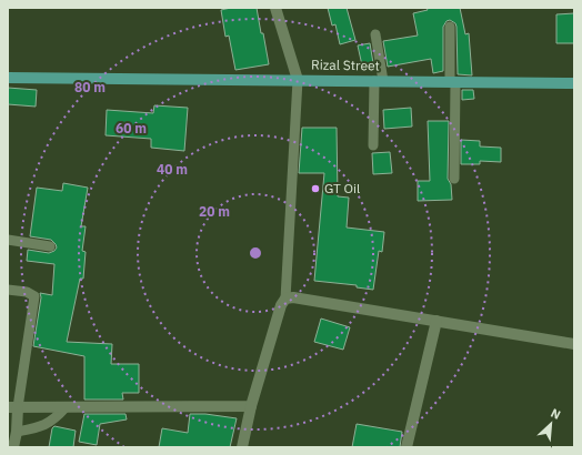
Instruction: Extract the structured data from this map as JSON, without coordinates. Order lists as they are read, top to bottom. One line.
{"streets":{"main road":["Rizal Street"]},"places":["GT Oil"],"north":"top right","rings":["80 m","60 m","40 m","20 m"]}
